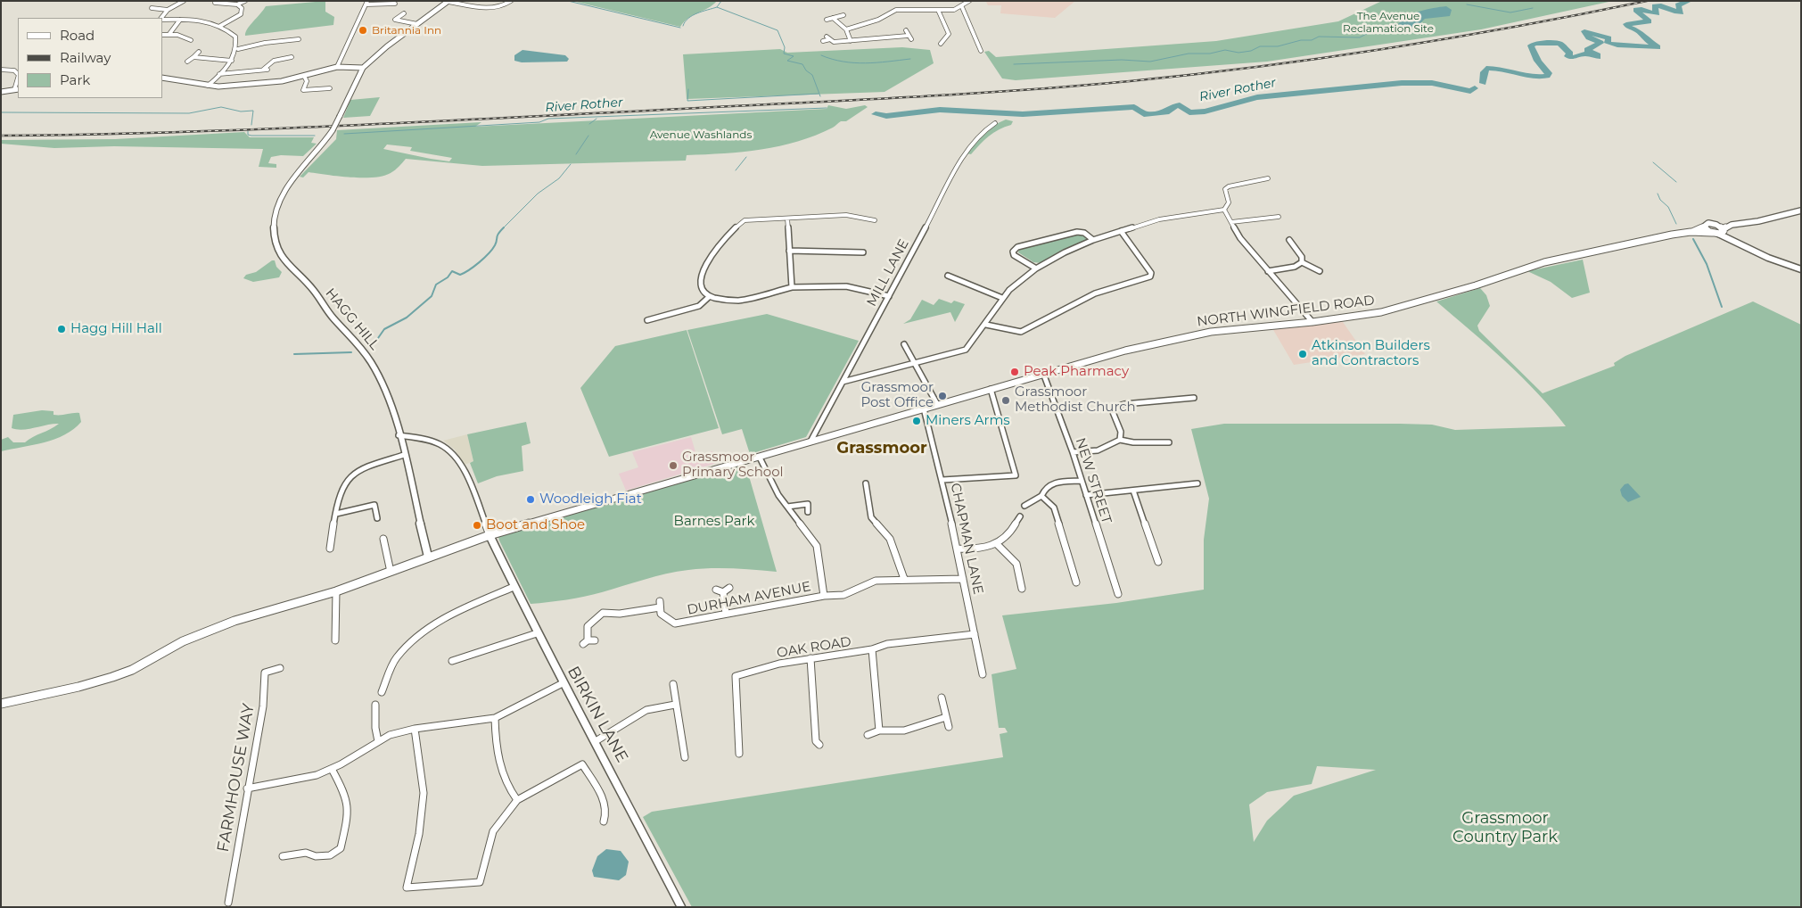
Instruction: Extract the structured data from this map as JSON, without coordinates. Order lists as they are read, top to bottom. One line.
{"streets":{"main road":["NORTH WINGFIELD ROAD"],"street":["MILL LANE","HAGG HILL","NEW STREET","CHAPMAN LANE","DURHAM AVENUE","OAK ROAD","BIRKIN LANE","FARMHOUSE WAY"]},"crossings":[["MILL LANE","NORTH WINGFIELD ROAD"],["NORTH WINGFIELD ROAD","HAGG HILL"],["NORTH WINGFIELD ROAD","NEW STREET"],["NORTH WINGFIELD ROAD","CHAPMAN LANE"],["NORTH WINGFIELD ROAD","BIRKIN LANE"],["CHAPMAN LANE","DURHAM AVENUE"],["CHAPMAN LANE","OAK ROAD"]],"districts":["Grassmoor"],"water":["River Rother"],"parks":["The Avenue Reclamation Site","Avenue Washlands","Barnes Park","Grassmoor Country Park"],"places":["Britannia Inn","Hagg Hill Hall","Atkinson Builders and Contractors","Peak Pharmacy","Grassmoor Post Office","Grassmoor Methodist Church","Miners Arms","Grassmoor Primary School","Woodleigh Fiat","Boot and Shoe"],"legend":["Road","Railway","Park"]}
